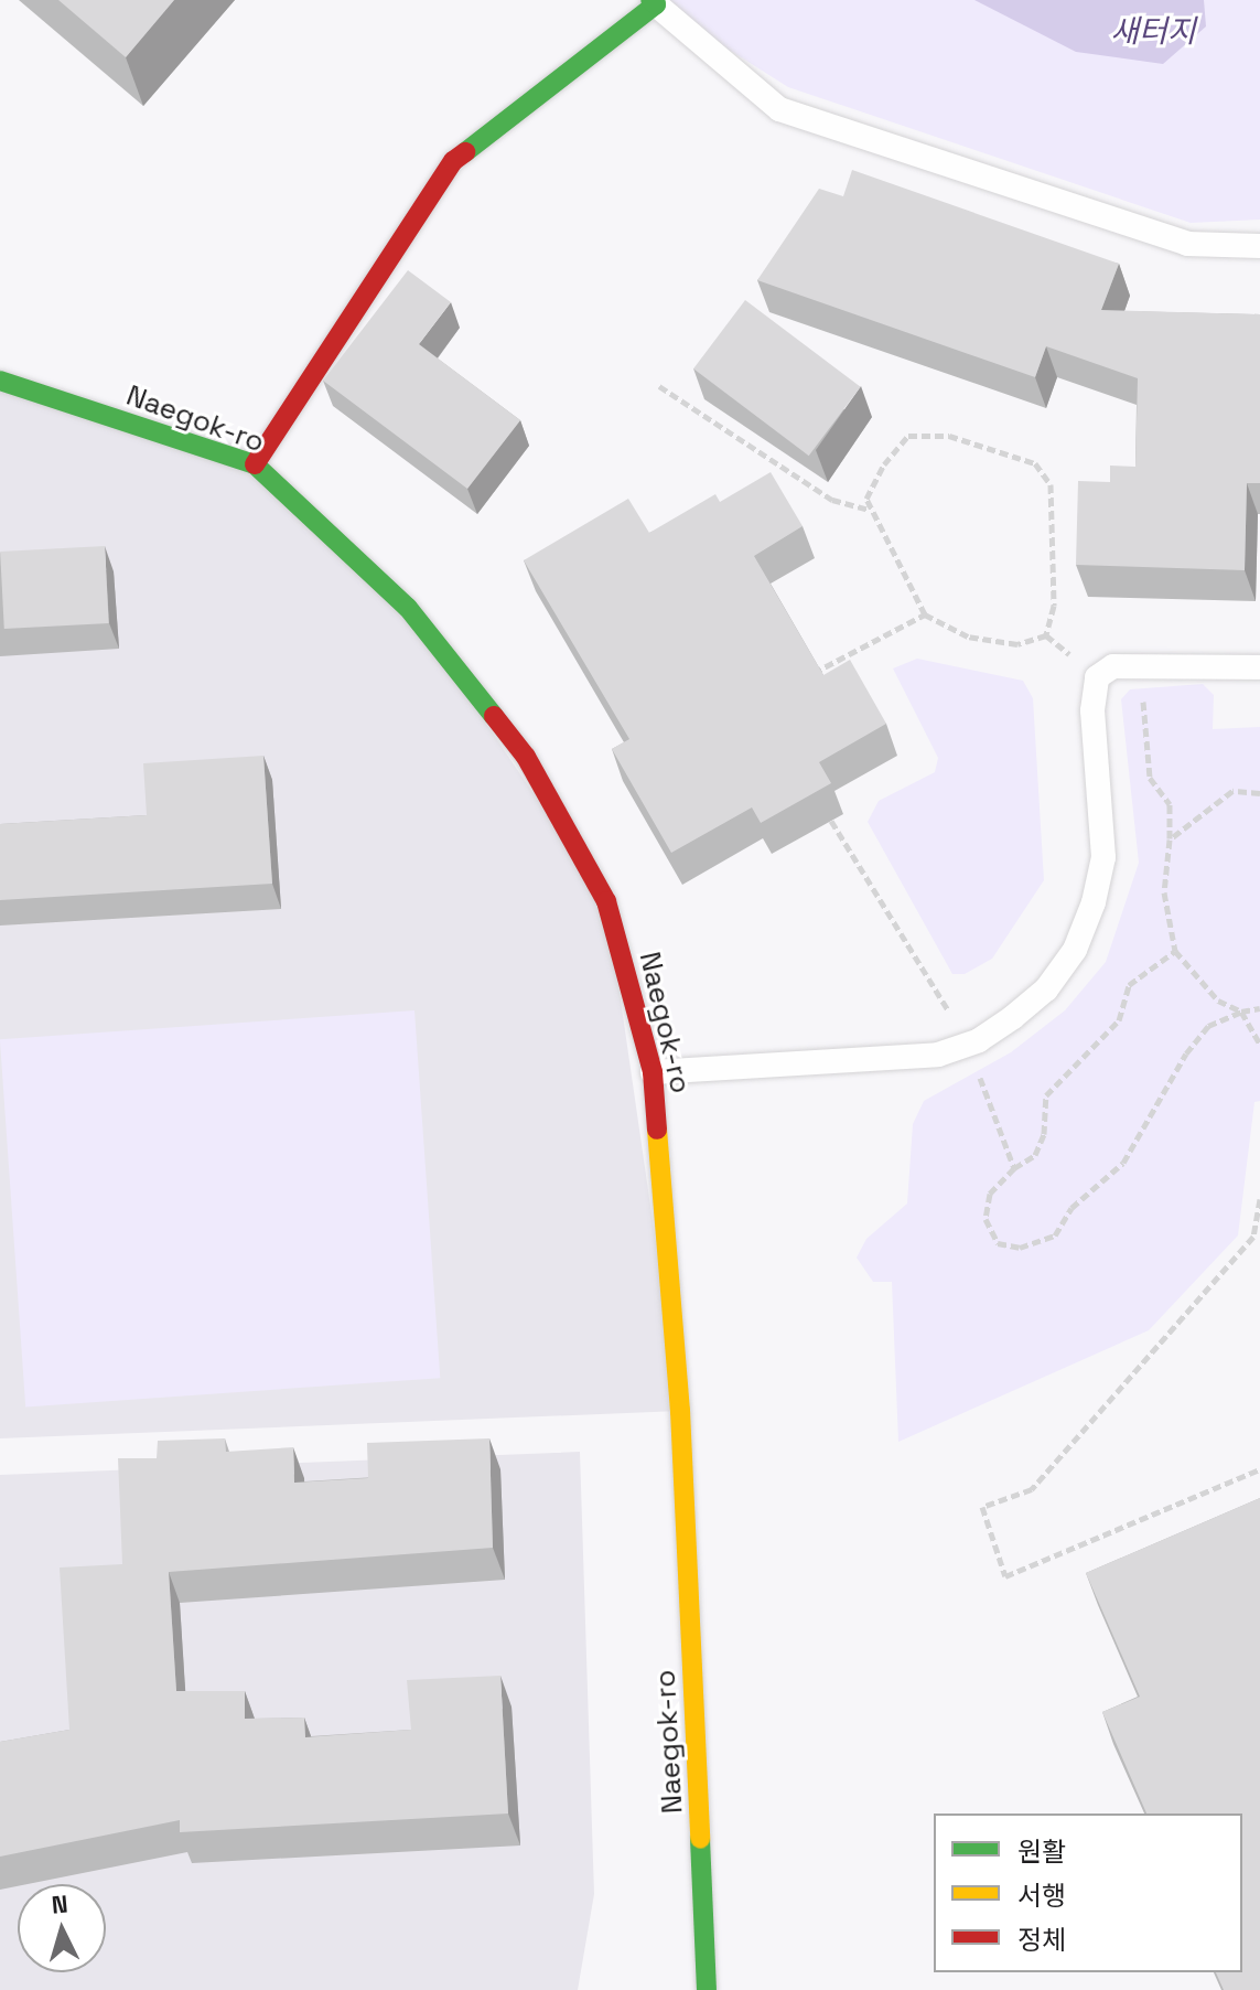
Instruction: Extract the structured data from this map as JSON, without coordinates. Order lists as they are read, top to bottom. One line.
{"streets":{"main road":["Naegok-ro"]},"water":["새터지"],"legend":["원활","서행","정체"],"north":"top"}
